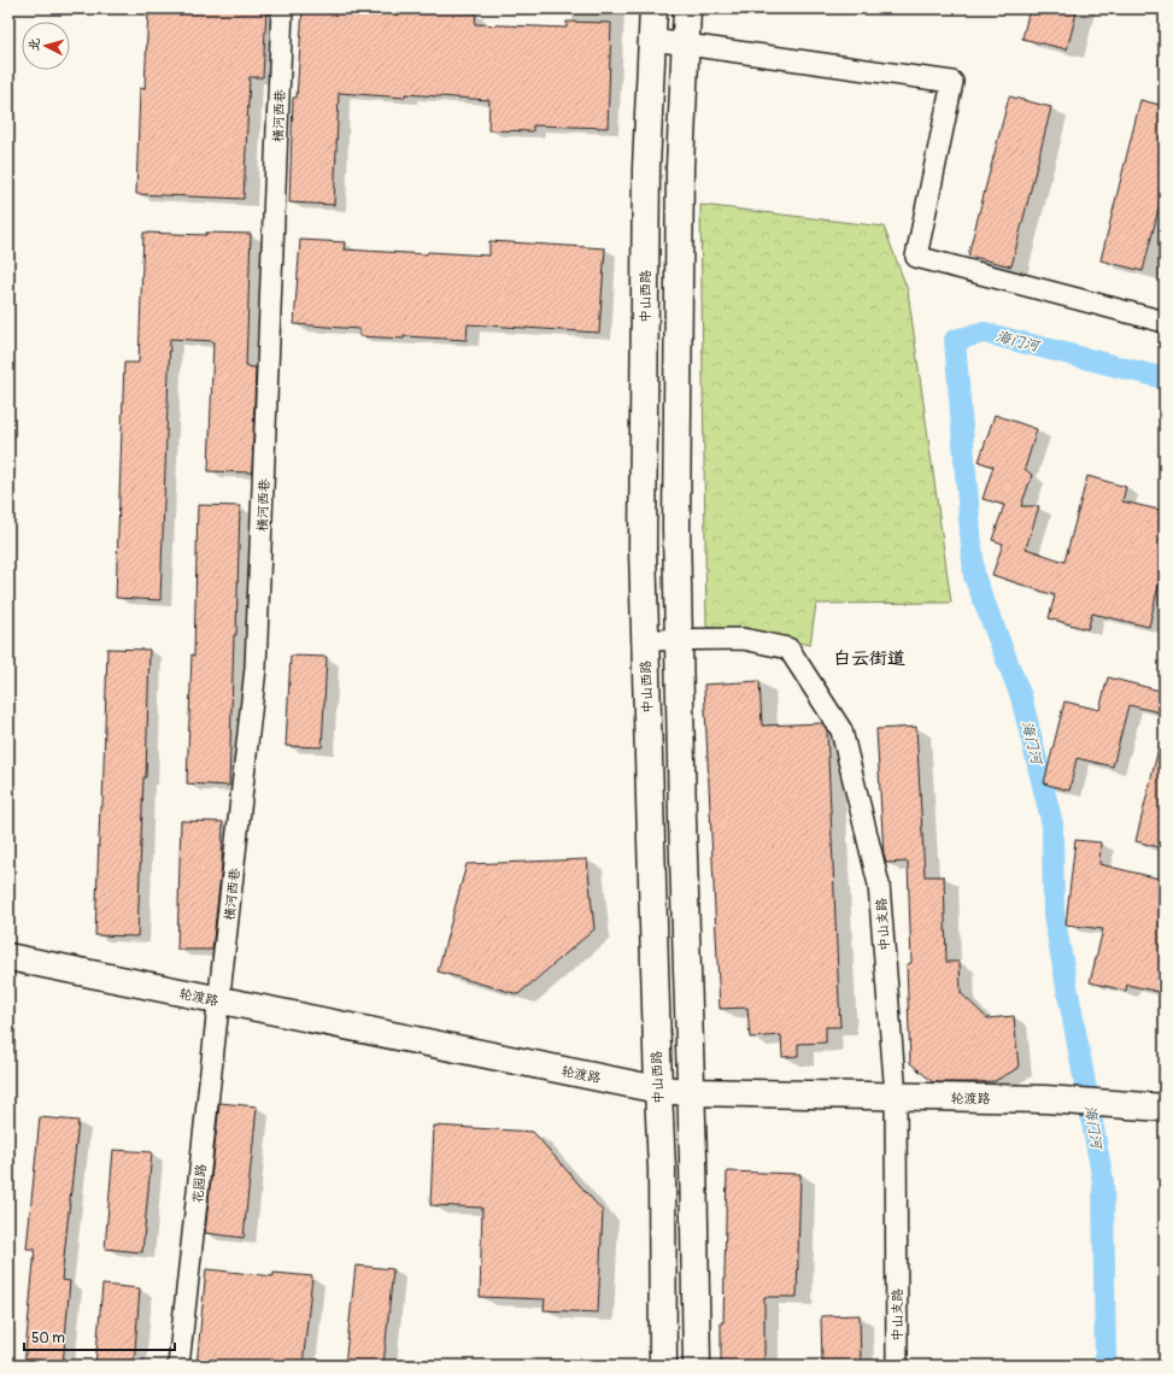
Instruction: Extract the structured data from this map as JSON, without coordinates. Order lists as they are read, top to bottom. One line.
{"streets":{"main road":["中山西路","轮渡路"],"street":["横河西巷","中山支路","花园路"]},"crossings":[["横河西巷","轮渡路"],["横河西巷","花园路"],["中山西路","中山支路"],["中山西路","轮渡路"],["中山支路","轮渡路"],["轮渡路","花园路"]],"districts":["白云街道"],"water":["海门河"],"scale_bar":"50 m","north":"left"}
